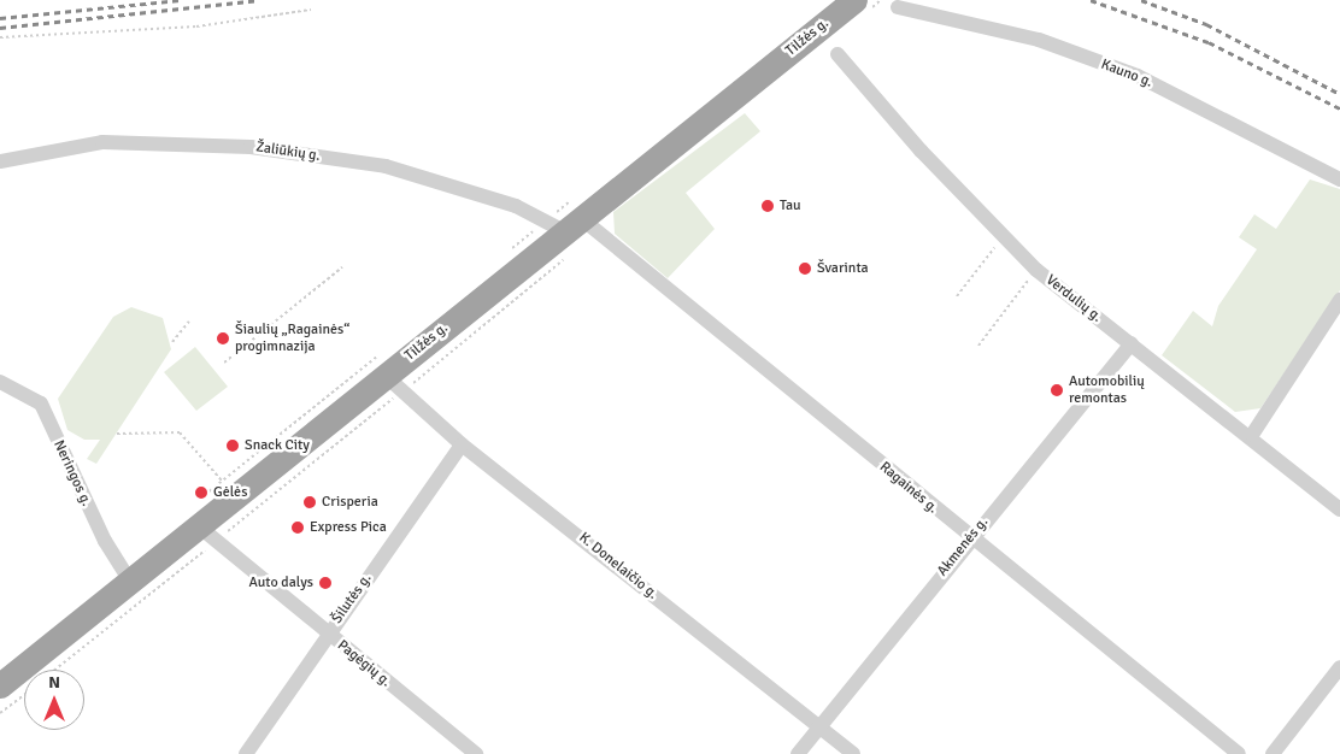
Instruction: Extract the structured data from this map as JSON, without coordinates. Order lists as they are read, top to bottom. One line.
{"streets":{"highway":["Tilžės g."],"street":["Kauno g.","Žaliūkių g.","Verdulių g.","Neringos g.","Ragainės g.","Akmenės g.","K. Donelaičio g.","Šilutės g.","Pagėgių g."]},"crossings":[["Tilžės g.","Žaliūkių g."],["Tilžės g.","Neringos g."],["Tilžės g.","Ragainės g."],["Tilžės g.","K. Donelaičio g."],["Tilžės g.","Pagėgių g."],["Žaliūkių g.","Ragainės g."],["Verdulių g.","Akmenės g."],["Ragainės g.","Akmenės g."],["Akmenės g.","K. Donelaičio g."],["K. Donelaičio g.","Šilutės g."],["Šilutės g.","Pagėgių g."]],"places":["Tau","Švarinta","Šiaulių „Ragainės“ progimnazija","Automobilių remontas","Snack City","Gėlės","Crisperia","Express Pica","Auto dalys"],"north":"top"}
